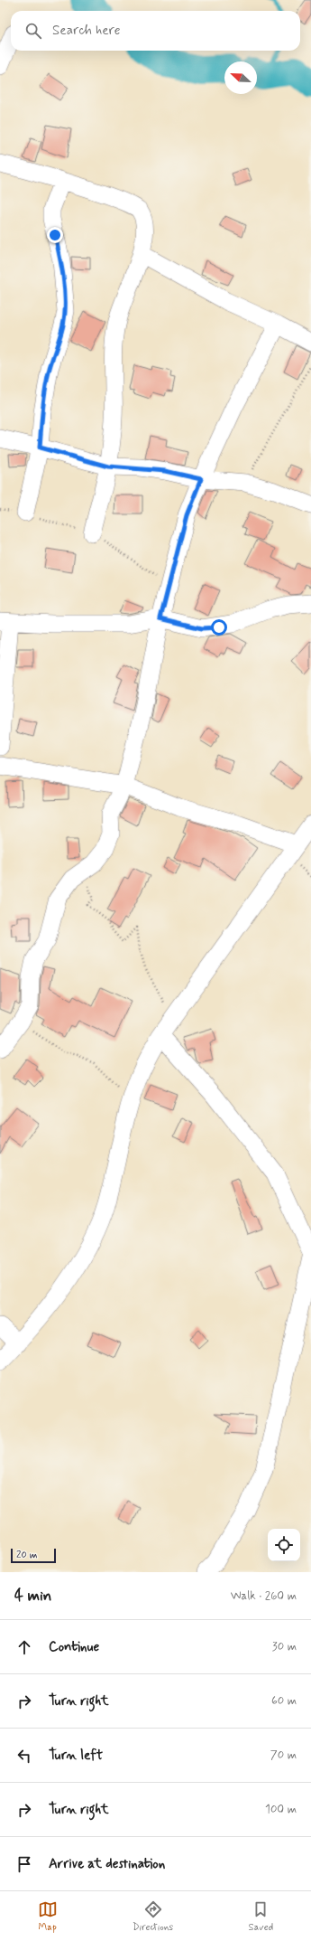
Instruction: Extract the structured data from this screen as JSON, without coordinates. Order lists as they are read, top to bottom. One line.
{"scale_bar":"20 m","north":"top left","page":{"search":"Search here","scale":"20 m","heading":["4 min","Walk · 260 m"],"list":[["Continue","30 m"],["Turn right","60 m"],["Turn left","70 m"],["Turn right","100 m"],"Arrive at destination"],"nav":["Map","Directions","Saved"]}}
